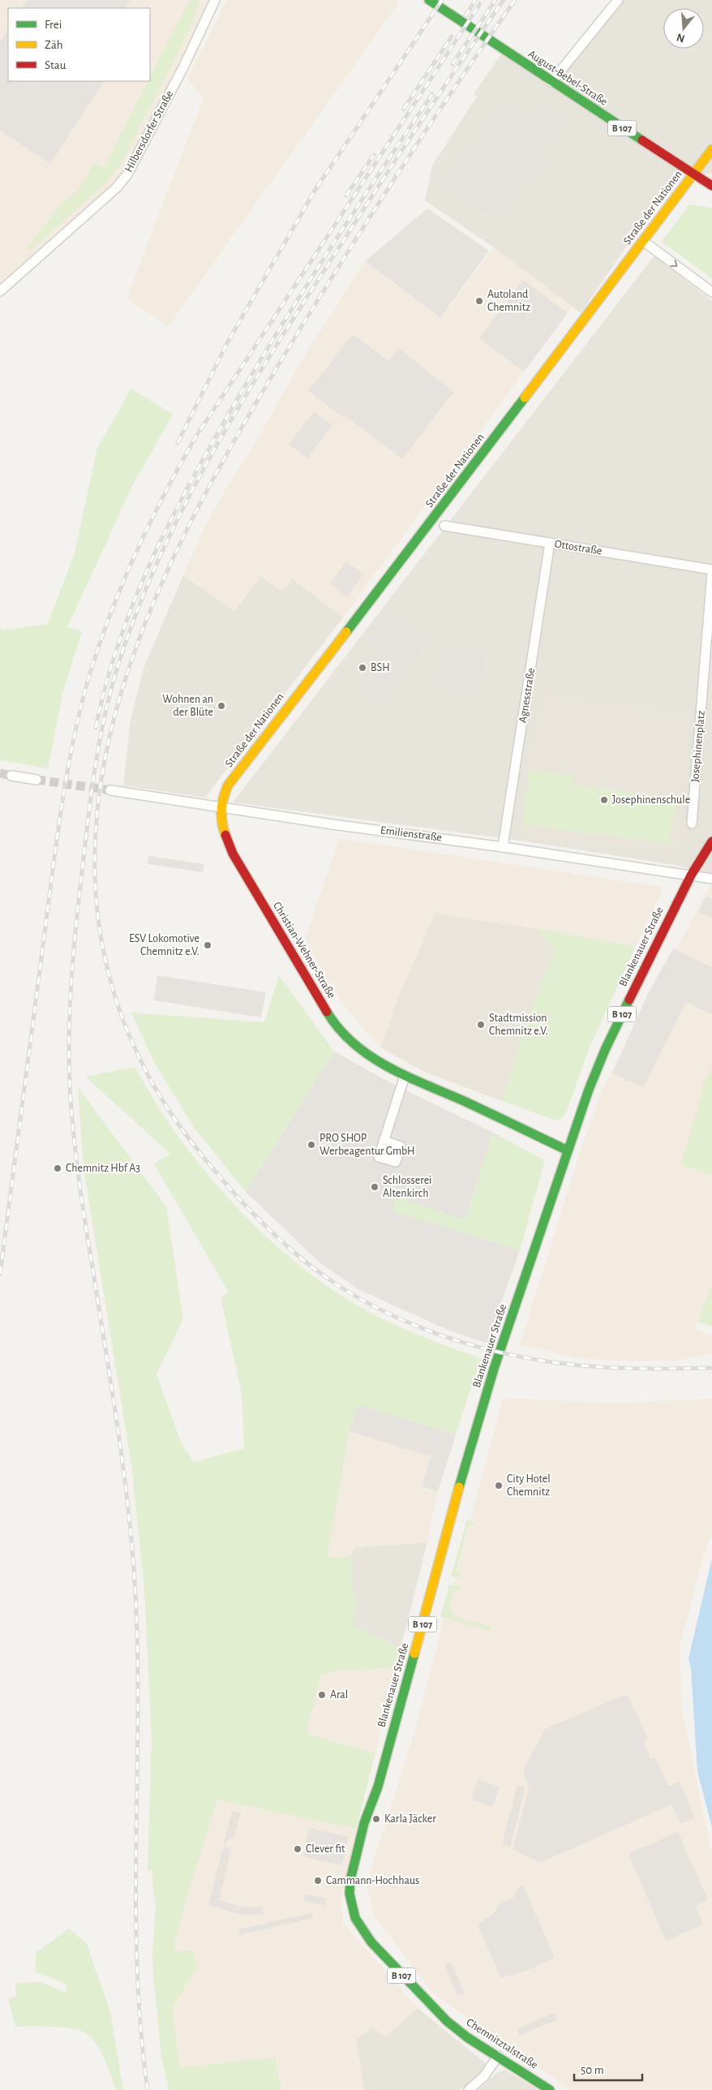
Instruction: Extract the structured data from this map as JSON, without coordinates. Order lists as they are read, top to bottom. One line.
{"streets":{"main road":["August-Bebel-Straße","B 107","Straße der Nationen","Blankenauer Straße","Christian-Wehner-Straße","Chemnitztalstraße"],"street":["Hilbersdorfer Straße","Ottostraße","Agnesstraße","Josephinenplatz","Emilienstraße"]},"crossings":[["August-Bebel-Straße","B 107"],["August-Bebel-Straße","Straße der Nationen"],["B 107","Straße der Nationen"],["Straße der Nationen","Emilienstraße"],["Straße der Nationen","Christian-Wehner-Straße"],["Ottostraße","Agnesstraße"],["Agnesstraße","Emilienstraße"],["Emilienstraße","Blankenauer Straße"],["Emilienstraße","Christian-Wehner-Straße"],["Blankenauer Straße","Christian-Wehner-Straße"],["Blankenauer Straße","Chemnitztalstraße"]],"places":["Autoland Chemnitz","BSH","Wohnen an der Blüte","Josephinenschule","ESV Lokomotive Chemnitz e.V.","Stadtmission Chemnitz e.V.","PRO SHOP Werbeagentur GmbH","Chemnitz Hbf A3","Schlosserei Altenkirch","City Hotel Chemnitz","Aral","Karla Jäcker","Clever fit","Cammann-Hochhaus"],"legend":["Frei","Zäh","Stau"],"scale_bar":"50 m","north":"bottom"}
